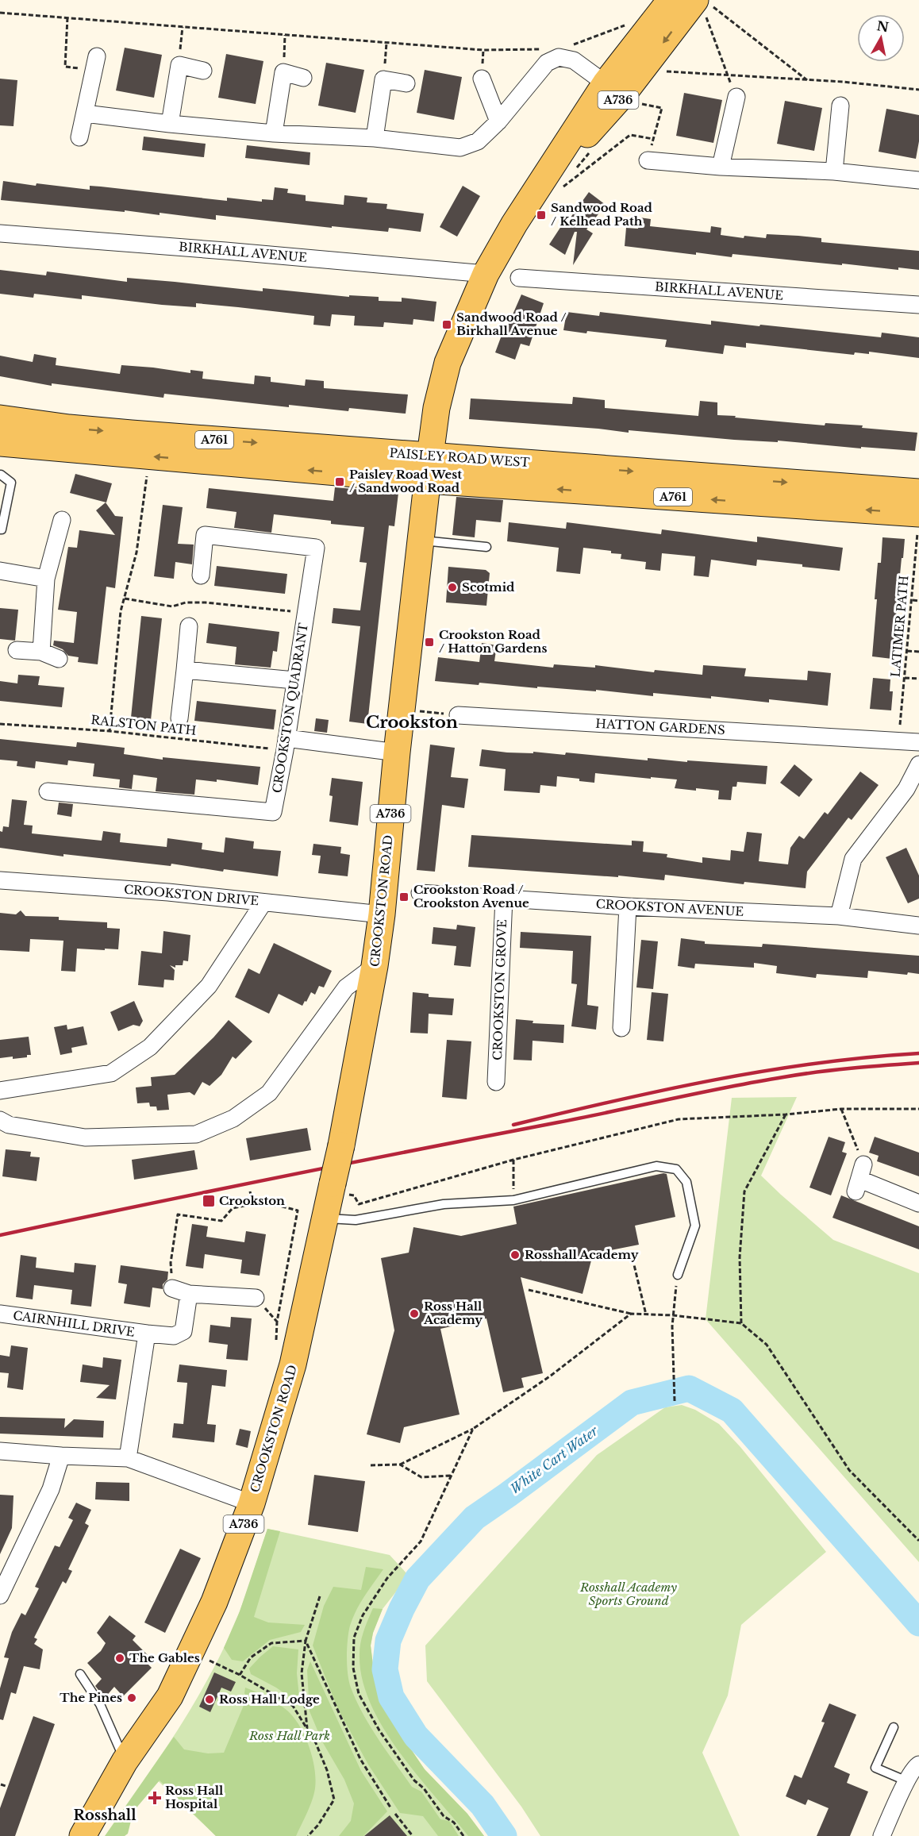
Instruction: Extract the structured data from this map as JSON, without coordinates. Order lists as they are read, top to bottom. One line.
{"streets":{"main road":["A736","A761","PAISLEY ROAD WEST","CROOKSTON ROAD"],"street":["BIRKHALL AVENUE","CROOKSTON QUADRANT","HATTON GARDENS","CROOKSTON DRIVE","CROOKSTON AVENUE","CROOKSTON GROVE","CAIRNHILL DRIVE"],"path":["LATIMER PATH","RALSTON PATH"]},"crossings":[["A736","BIRKHALL AVENUE"],["A736","PAISLEY ROAD WEST"],["A736","CROOKSTON ROAD"],["PAISLEY ROAD WEST","LATIMER PATH"],["PAISLEY ROAD WEST","CROOKSTON ROAD"],["LATIMER PATH","HATTON GARDENS"],["CROOKSTON QUADRANT","RALSTON PATH"],["CROOKSTON DRIVE","CROOKSTON ROAD"],["CROOKSTON AVENUE","CROOKSTON GROVE"]],"districts":["Crookston","Rosshall"],"water":["White Cart Water"],"parks":["Rosshall Academy Sports Ground","Ross Hall Park"],"places":{"transit":["Sandwood Road / Kelhead Path","Sandwood Road / Birkhall Avenue","Paisley Road West / Sandwood Road","Crookston Road / Hatton Gardens","Crookston Road / Crookston Avenue","Crookston"],"other":["Scotmid","Rosshall Academy","Ross Hall Academy","The Gables","The Pines","Ross Hall Lodge"],"health":["Ross Hall Hospital"]},"north":"top"}
